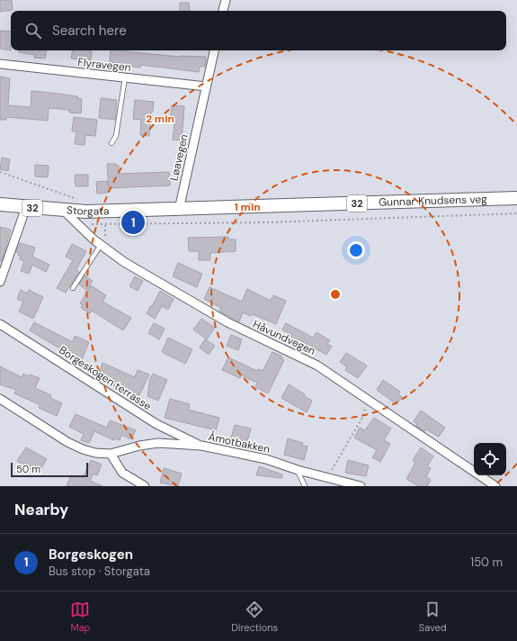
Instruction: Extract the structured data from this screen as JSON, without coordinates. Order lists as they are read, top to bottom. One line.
{"streets":{"main road":["Gunnar Knudsens veg","32","Storgata"],"street":["Flyravegen","Løavegen","Håvundvegen","Borgeskogen terrasse","Åmotbakken"]},"crossings":[["Flyravegen","Løavegen"],["Løavegen","Storgata"],["Gunnar Knudsens veg","Storgata"],["Storgata","Håvundvegen"],["Borgeskogen terrasse","Åmotbakken"]],"scale_bar":"50 m","page":{"search":"Search here","pins":"1","scale":"50 m","heading":"Nearby","list":[{"mark":"1","name":"Borgeskogen","note":"Bus stop · Storgata","value":"150 m"}],"nav":["Map","Directions","Saved"]},"rings":["2 min","1 min"]}
